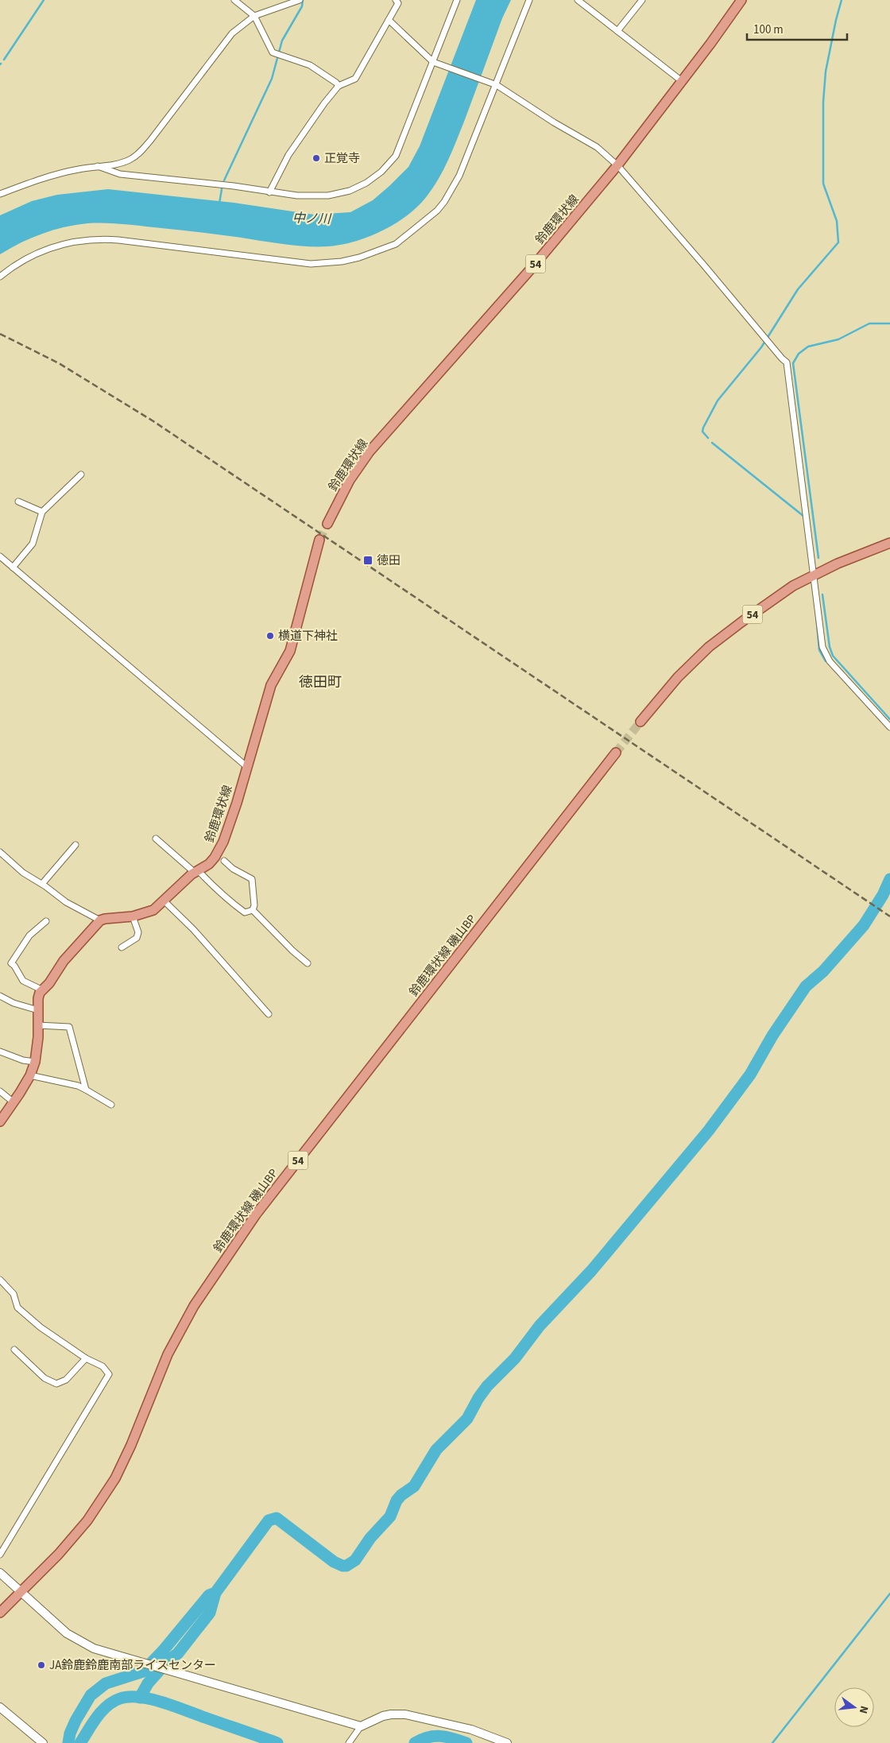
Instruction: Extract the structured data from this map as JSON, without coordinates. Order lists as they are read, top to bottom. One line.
{"streets":{"main road":["鈴鹿環状線","54","鈴鹿環状線 磯山BP"]},"crossings":[["54","鈴鹿環状線 磯山BP"]],"districts":["徳田町"],"water":["中ノ川"],"places":{"other":["正覚寺","横道下神社","JA鈴鹿鈴鹿南部ライスセンター"],"transit":["徳田"]},"scale_bar":"100 m","north":"right"}
